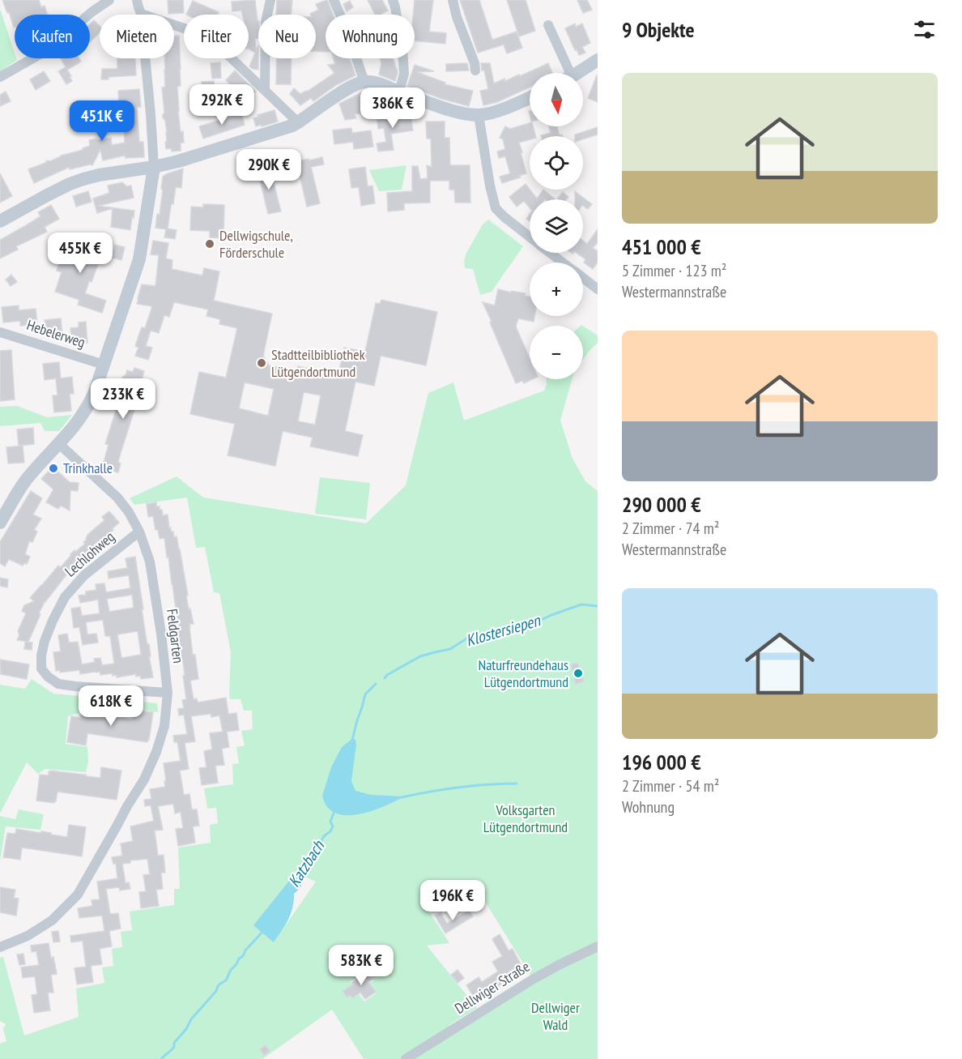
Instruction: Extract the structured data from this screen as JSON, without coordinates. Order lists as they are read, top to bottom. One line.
{"streets":{"street":["Hebelerweg","Lechlohweg","Feldgarten","Dellwiger Straße"]},"crossings":[["Lechlohweg","Feldgarten"]],"water":["Klostersiepen","Katzbach"],"parks":["Volksgarten Lütgendortmund","Dellwiger Wald"],"places":["Dellwigschule, Förderschule","Stadtteilbibliothek Lütgendortmund","Trinkhalle","Naturfreundehaus Lütgendortmund"],"north":"bottom","page":{"heading":"9 Objekte","chip":["Kaufen","Mieten","Filter","Neu","Wohnung"],"list":[{"name":"451 000 €","note":"5 Zimmer · 123 m² · Westermannstraße"},{"name":"290 000 €","note":"2 Zimmer · 74 m² · Westermannstraße"},{"name":"196 000 €","note":"2 Zimmer · 54 m² · Wohnung"}],"map_buttons":["+","−"],"price":["292K €","386K €","451K €","290K €","455K €","233K €","618K €","196K €","583K €"]}}
